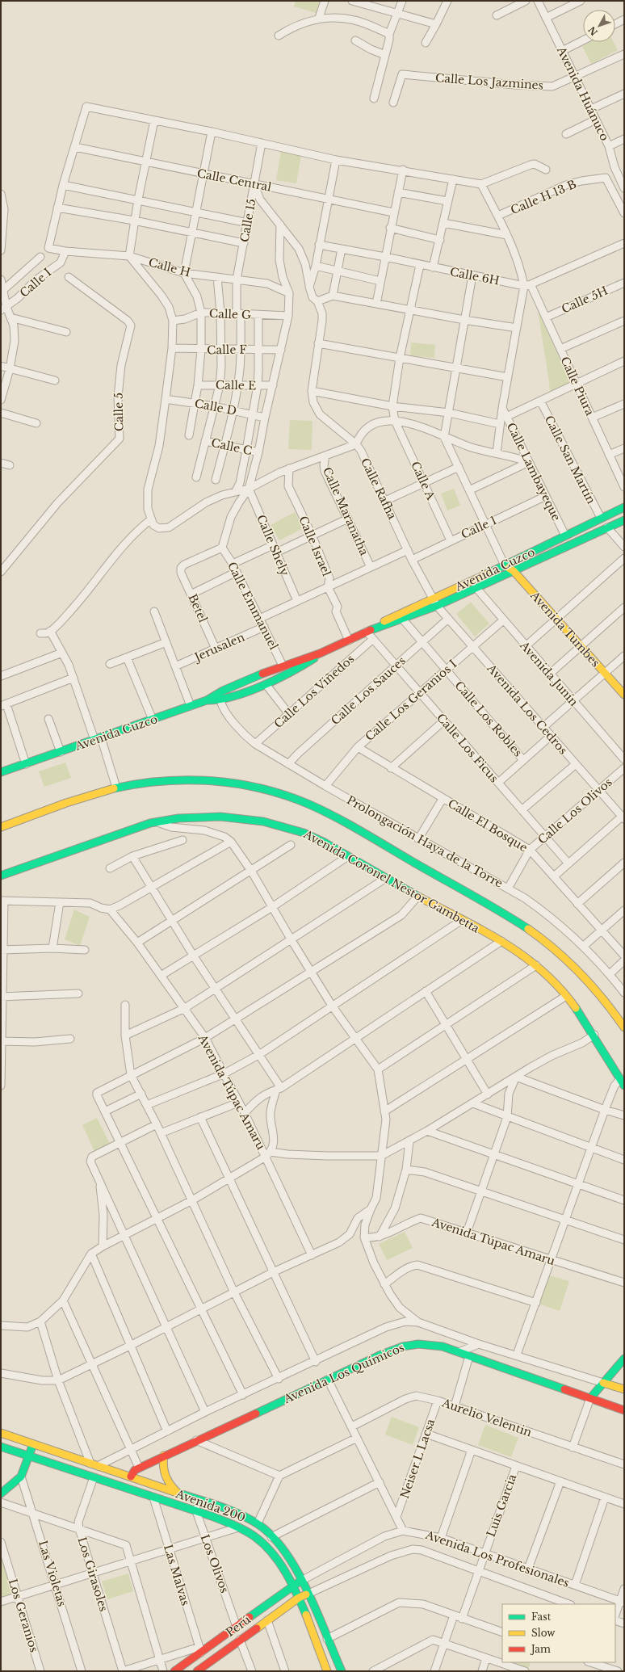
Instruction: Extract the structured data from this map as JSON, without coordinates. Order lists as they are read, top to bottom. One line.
{"streets":{"main road":["Avenida Cuzco","Avenida Tumbes","Avenida Coronel Nestor Gambetta","Avenida Los Químicos","Avenida 200","Perú"],"street":["Calle Los Jazmines","Avenida Huánuco","Calle Central","Calle H 13 B","Calle 15","Calle H","Calle 6H","Calle I","Calle 5H","Calle G","Calle F","Calle E","Calle Piura","Calle D","Calle 5","Calle C","Calle San Martín","Calle Lambayeque","Calle A","Calle Rafha","Calle Maranatha","Calle 1","Calle Shely","Calle Israel","Calle Emmanuel","Betel","Jerusalen","Avenida Junín","Calle Los Sauces","Calle Los Viñedos","Calle Los Geranios I","Avenida Los Cedros","Calle Los Robles","Calle Los Ficus","Calle Los Olivos","Calle El Bosque","Prolongación Haya de la Torre","Avenida Túpac Amaru","Aurelio Velentin","Neiser L Lacsa","Luis Garcia","Avenida Los Profesionales","Los Olivos","Las Violetas","Los Girasoles","Las Malvas","Los Geranios"]},"crossings":[["Calle Los Jazmines","Avenida Huánuco"],["Calle Central","Calle 15"],["Calle Central","Calle Rafha"],["Calle 15","Calle H"],["Calle 15","Calle G"],["Calle 15","Calle F"],["Calle 15","Calle E"],["Calle 15","Calle D"],["Calle 15","Calle C"],["Calle 15","Calle Rafha"],["Calle H","Calle I"],["Calle 6H","Calle Piura"],["Calle 6H","Calle A"],["Calle 5H","Calle Piura"],["Calle San Martín","Avenida Cuzco"],["Calle Lambayeque","Calle 1"],["Calle Lambayeque","Avenida Cuzco"],["Calle A","Calle 1"],["Calle Rafha","Calle 1"],["Calle Rafha","Avenida Cuzco"],["Calle Rafha","Avenida Los Cedros"],["Calle Israel","Avenida Cuzco"],["Avenida Cuzco","Calle Emmanuel"],["Avenida Cuzco","Avenida Tumbes"],["Avenida Cuzco","Avenida Junín"],["Avenida Cuzco","Avenida Los Cedros"],["Avenida Cuzco","Calle Los Robles"],["Avenida Cuzco","Calle Los Ficus"],["Avenida Cuzco","Prolongación Haya de la Torre"],["Calle Emmanuel","Betel"],["Calle Emmanuel","Jerusalen"],["Betel","Jerusalen"],["Avenida Junín","Calle Los Geranios I"],["Calle Los Sauces","Avenida Los Cedros"],["Calle Los Sauces","Calle Los Robles"],["Calle Los Sauces","Calle Los Ficus"],["Calle Los Sauces","Prolongación Haya de la Torre"],["Calle Los Viñedos","Calle Los Ficus"],["Calle Los Viñedos","Prolongación Haya de la Torre"],["Calle Los Geranios I","Avenida Los Cedros"],["Calle Los Geranios I","Calle Los Robles"],["Calle Los Geranios I","Calle Los Ficus"],["Calle Los Geranios I","Calle El Bosque"],["Calle Los Geranios I","Prolongación Haya de la Torre"],["Avenida Los Cedros","Calle Los Olivos"],["Calle Los Ficus","Calle Los Olivos"],["Calle Los Olivos","Calle El Bosque"],["Calle Los Olivos","Prolongación Haya de la Torre"],["Avenida Los Químicos","Avenida 200"],["Aurelio Velentin","Neiser L Lacsa"],["Avenida 200","Avenida Los Profesionales"],["Avenida 200","Los Olivos"],["Avenida 200","Los Girasoles"],["Avenida 200","Las Malvas"],["Avenida 200","Perú"],["Luis Garcia","Avenida Los Profesionales"],["Avenida Los Profesionales","Perú"],["Los Olivos","Perú"],["Las Malvas","Perú"]],"legend":["Fast","Slow","Jam"],"north":"bottom left"}
